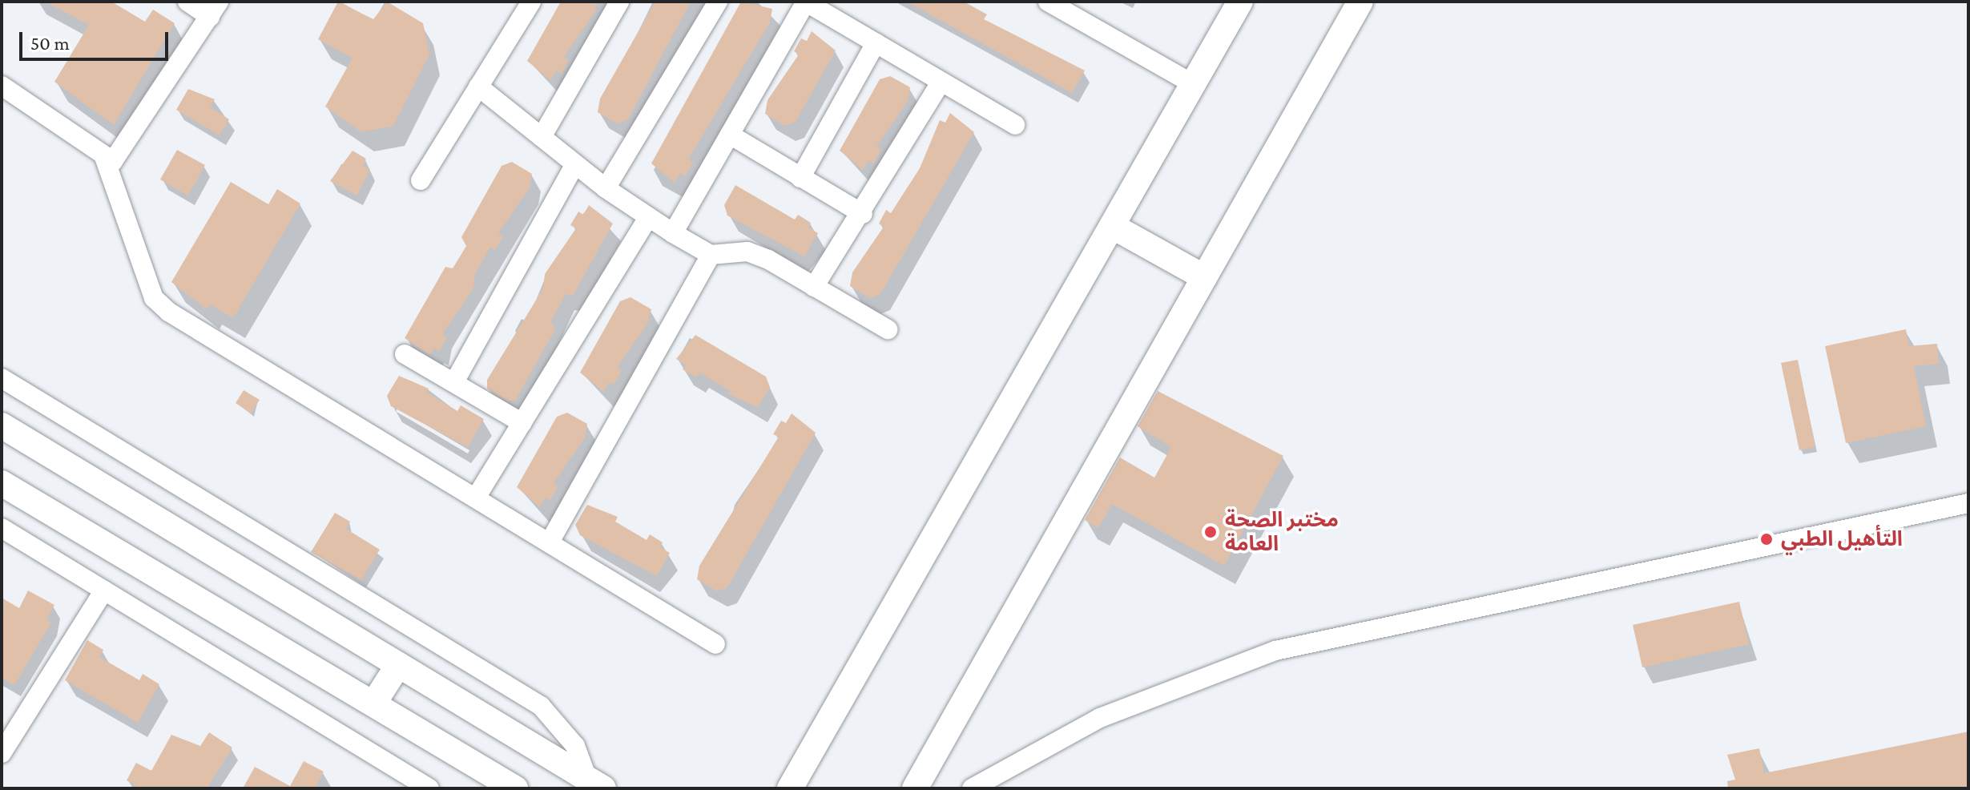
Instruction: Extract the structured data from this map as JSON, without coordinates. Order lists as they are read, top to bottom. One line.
{"places":["مختبر الصحة العامة","التأهيل الطبي"],"scale_bar":"50 m"}
